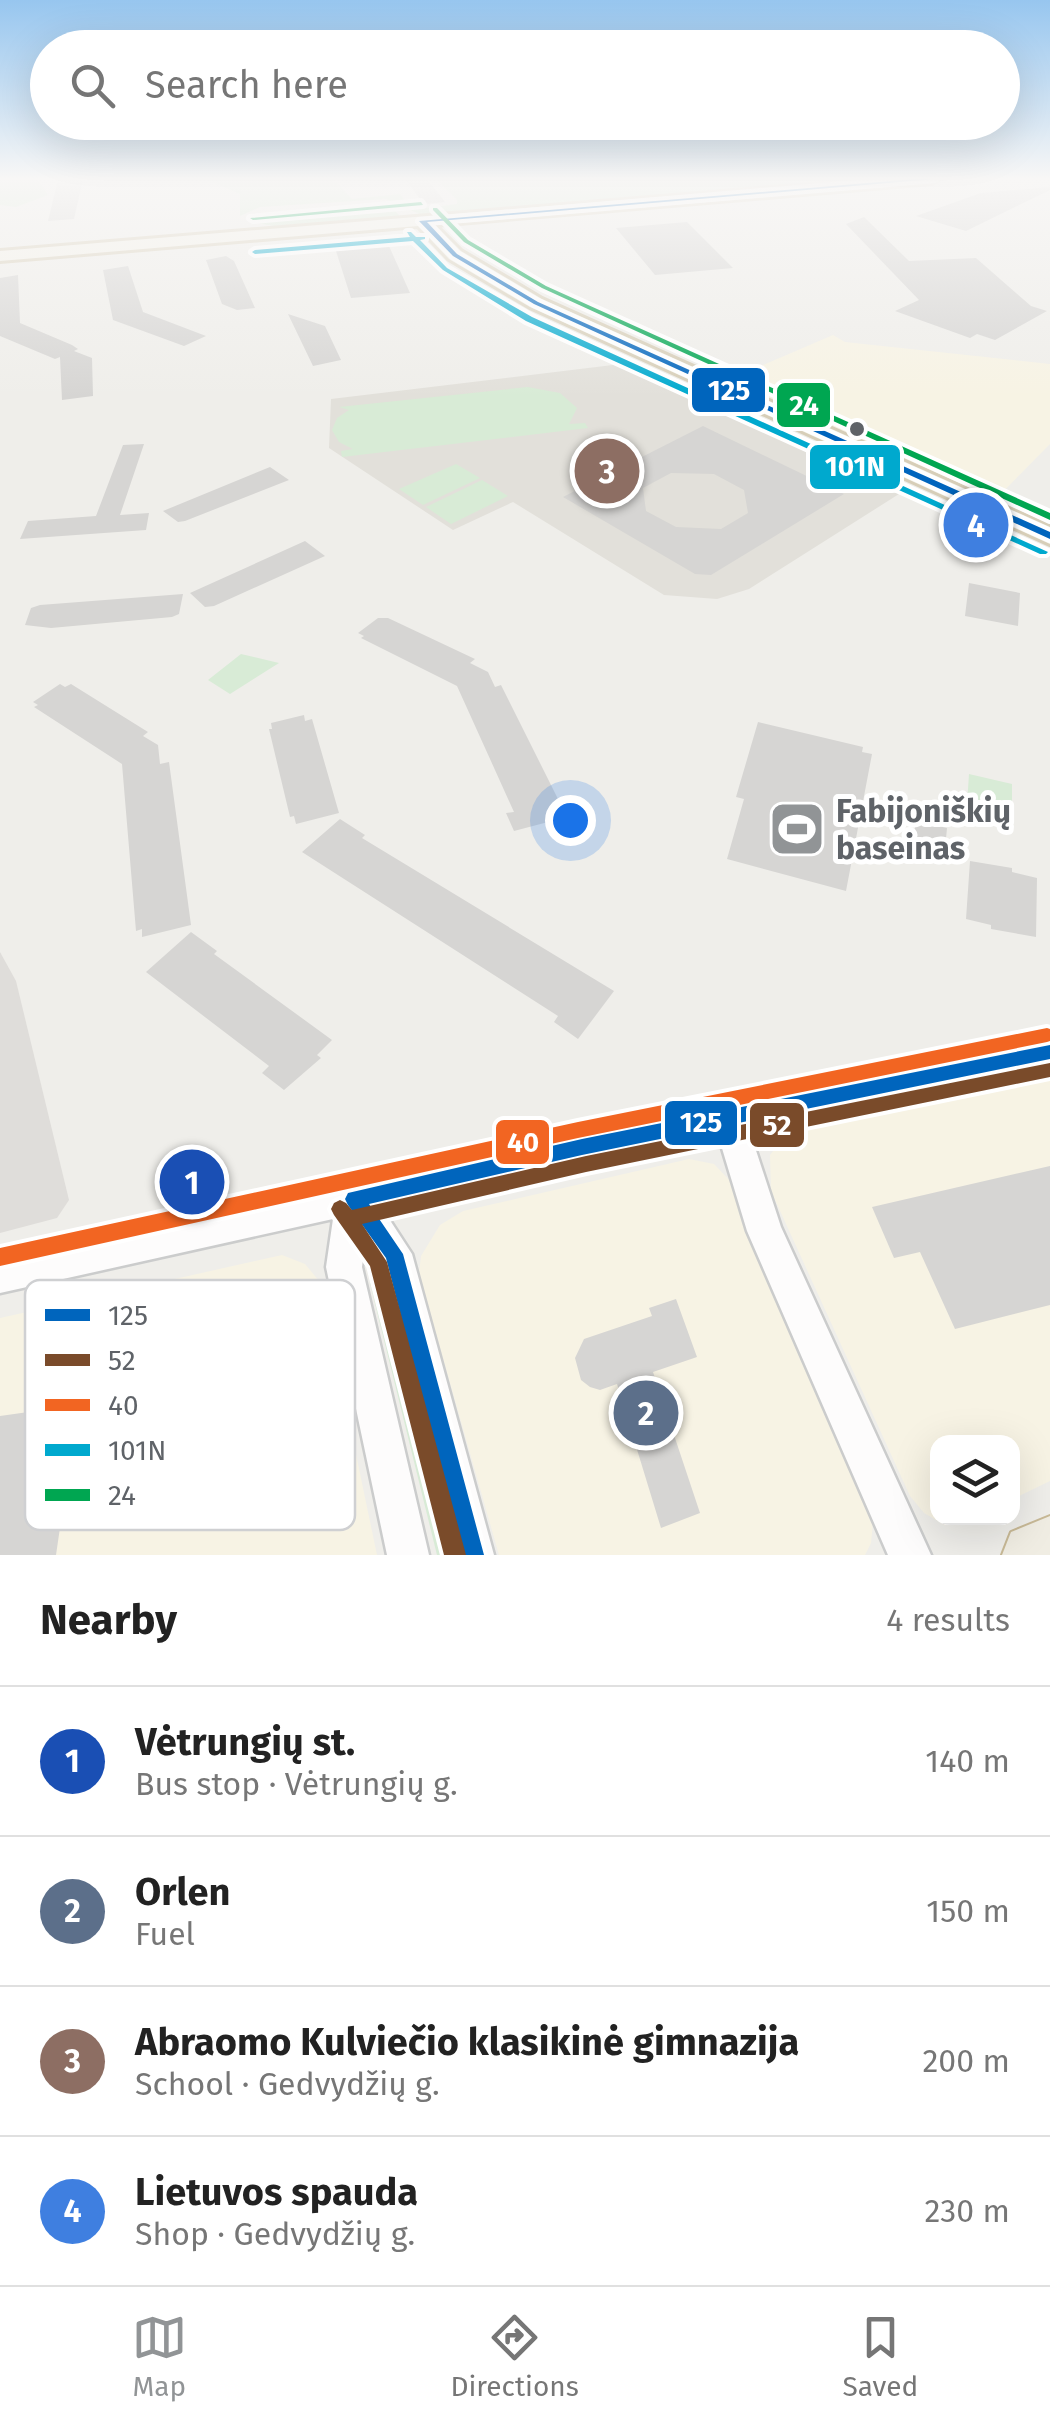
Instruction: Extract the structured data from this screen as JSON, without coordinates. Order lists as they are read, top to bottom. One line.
{"places":{"sports":["Fabijoniškių baseinas"]},"lines":["transit line 125","transit line 101N","transit line 24","transit line 40","transit line 52"],"legend":["125","52","40","101N","24"],"page":{"search":"Search here","pins":["3","4","1","2"],"heading":["Nearby","4 results"],"list":[{"mark":"1","name":"Vėtrungių st.","note":"Bus stop · Vėtrungių g.","value":"140 m"},{"mark":"2","name":"Orlen","note":"Fuel","value":"150 m"},{"mark":"3","name":"Abraomo Kulviečio klasikinė gimnazija","note":"School · Gedvydžių g.","value":"200 m"},{"mark":"4","name":"Lietuvos spauda","note":"Shop · Gedvydžių g.","value":"230 m"}],"nav":["Map","Directions","Saved"]}}
